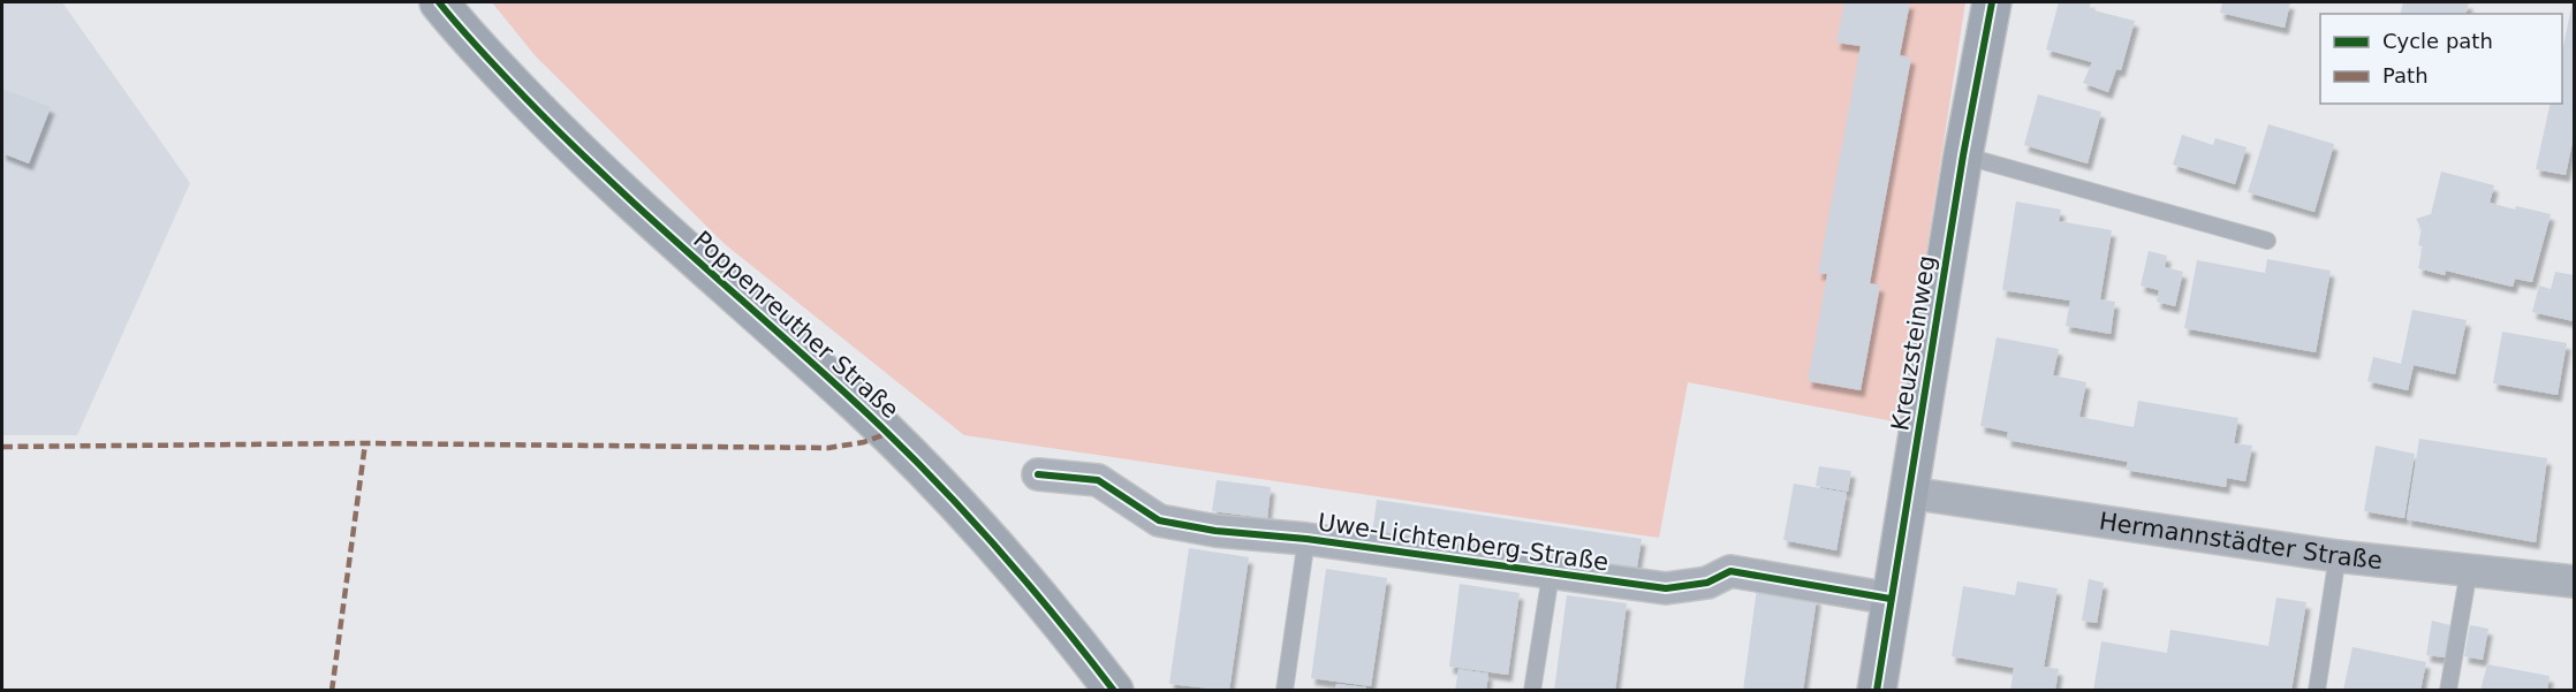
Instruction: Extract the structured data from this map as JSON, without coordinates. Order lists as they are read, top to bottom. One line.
{"streets":{"street":["Poppenreuther Straße","Kreuzsteinweg","Hermannstädter Straße","Uwe-Lichtenberg-Straße"]},"crossings":[["Kreuzsteinweg","Hermannstädter Straße"],["Kreuzsteinweg","Uwe-Lichtenberg-Straße"]],"legend":["Cycle path","Path"]}
